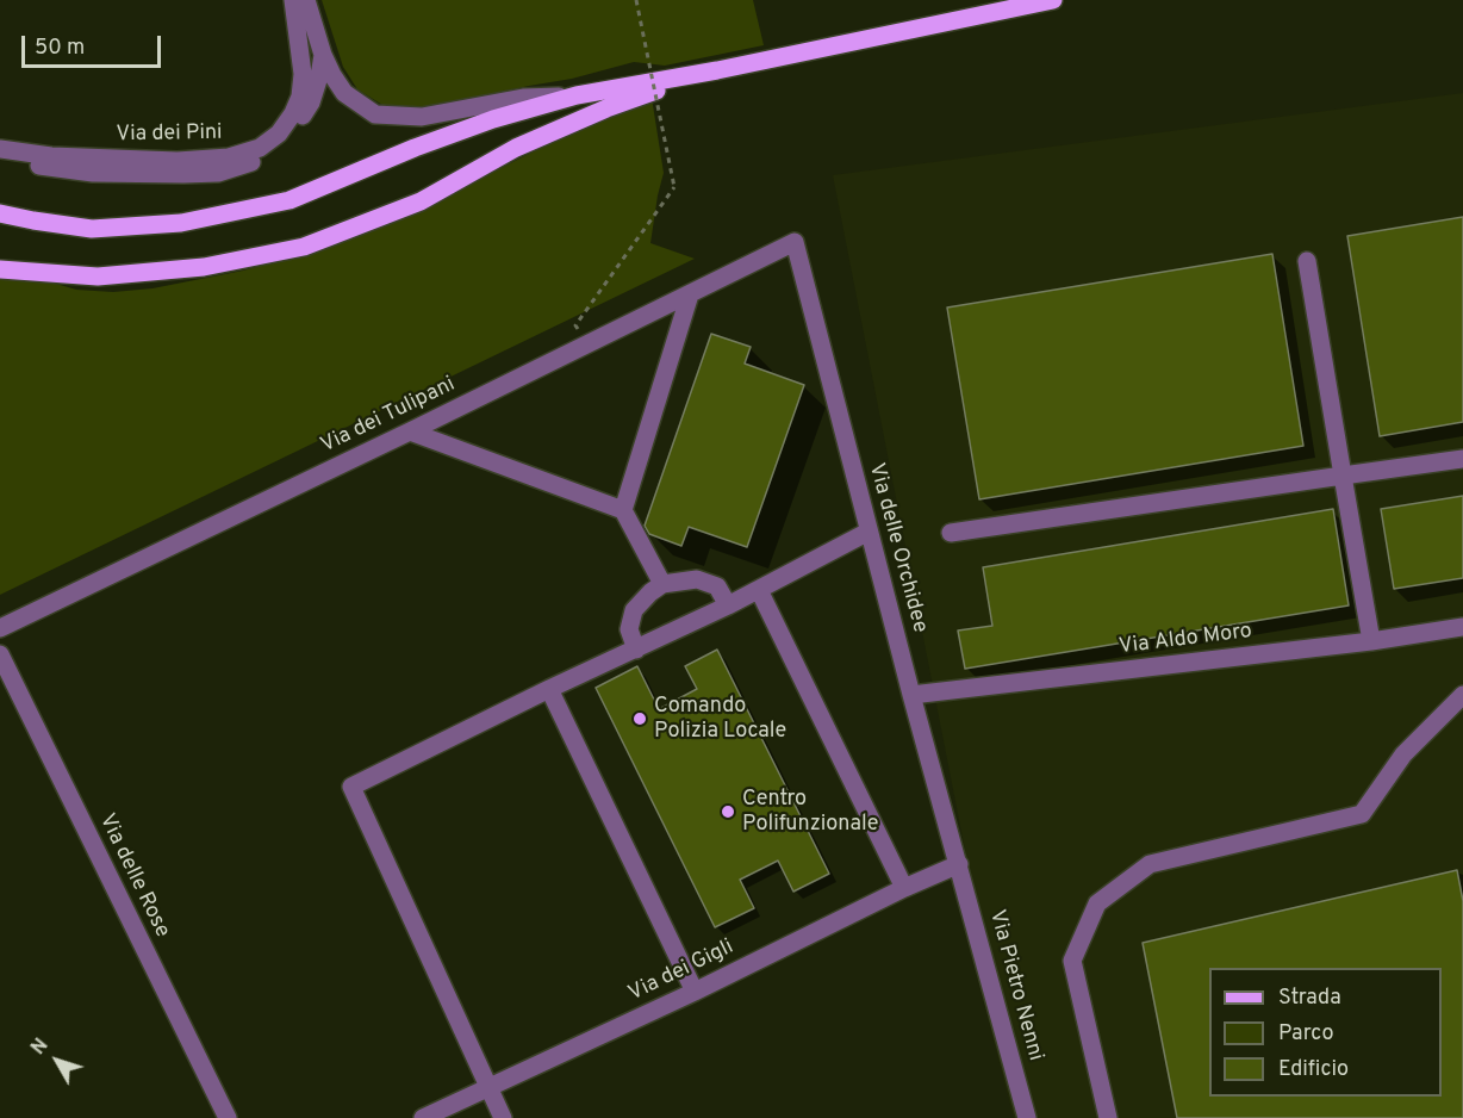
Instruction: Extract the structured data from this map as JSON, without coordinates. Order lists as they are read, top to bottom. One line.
{"streets":{"street":["Via dei Pini","Via dei Tulipani","Via delle Orchidee","Via Aldo Moro","Via delle Rose","Via dei Gigli","Via Pietro Nenni"]},"crossings":[["Via dei Tulipani","Via delle Orchidee"],["Via delle Orchidee","Via Aldo Moro"],["Via delle Orchidee","Via dei Gigli"],["Via delle Orchidee","Via Pietro Nenni"],["Via dei Gigli","Via Pietro Nenni"]],"places":["Comando Polizia Locale","Centro Polifunzionale"],"legend":["Strada","Parco","Edificio"],"scale_bar":"50 m","north":"top left"}
